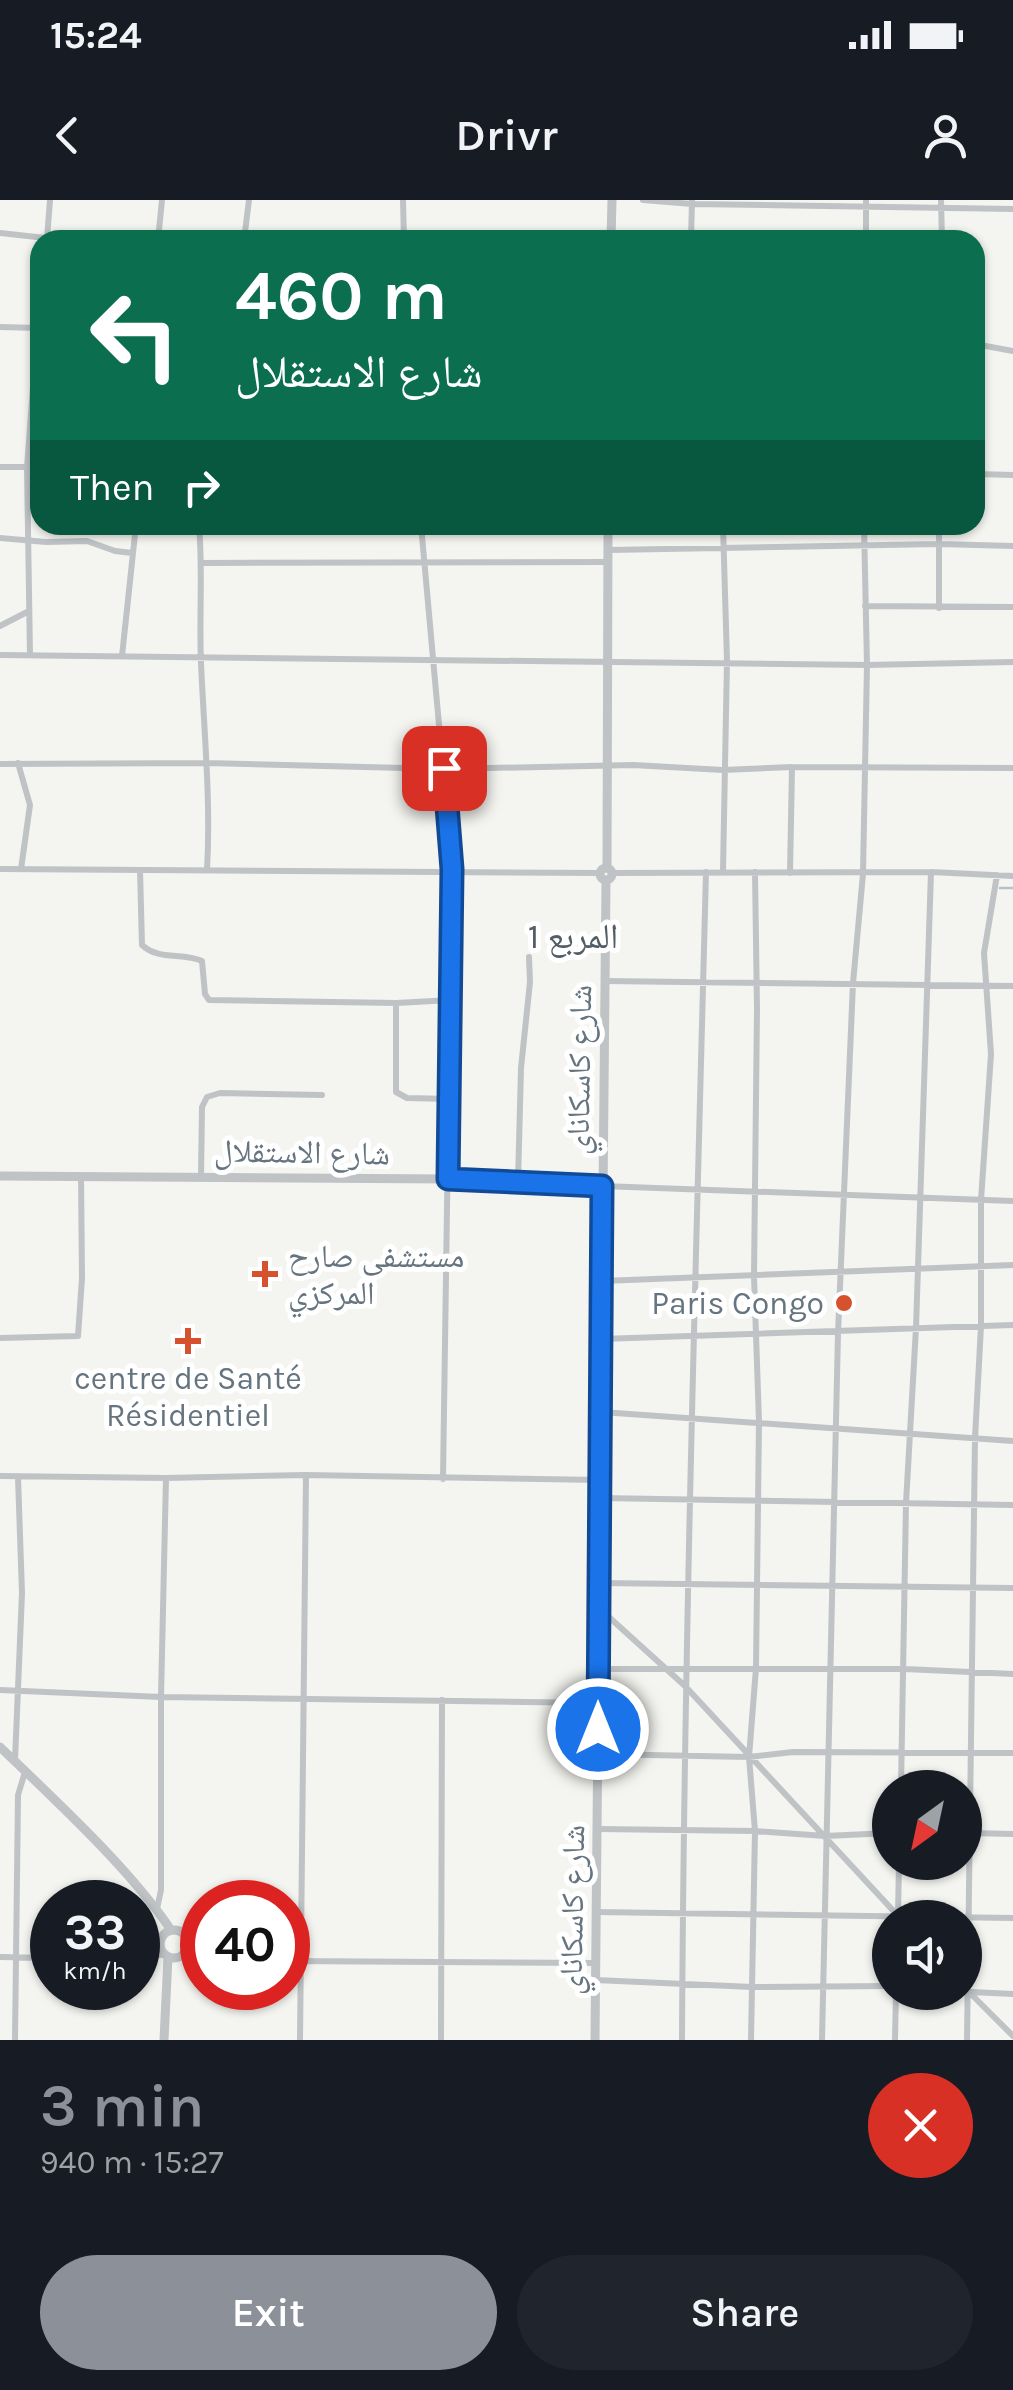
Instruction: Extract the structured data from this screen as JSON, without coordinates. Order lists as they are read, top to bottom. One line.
{"streets":{"street":["شارع كاسكاناي","شارع الاستقلال"]},"crossings":[["شارع كاسكاناي","شارع الاستقلال"]],"districts":["المربع 1"],"places":{"health":["مستشفى صارح المركزي","centre de Santé Résidentiel"],"other":["Paris Congo"]},"north":"bottom left","page":{"status":"15:24","header":"Drivr","turn":["460 m","شارع الاستقلال"],"then":"Then","speed":"33 km/h","limit":"40","heading":["3 min","940 m · 15:27"],"buttons":["Exit","Share"]}}
